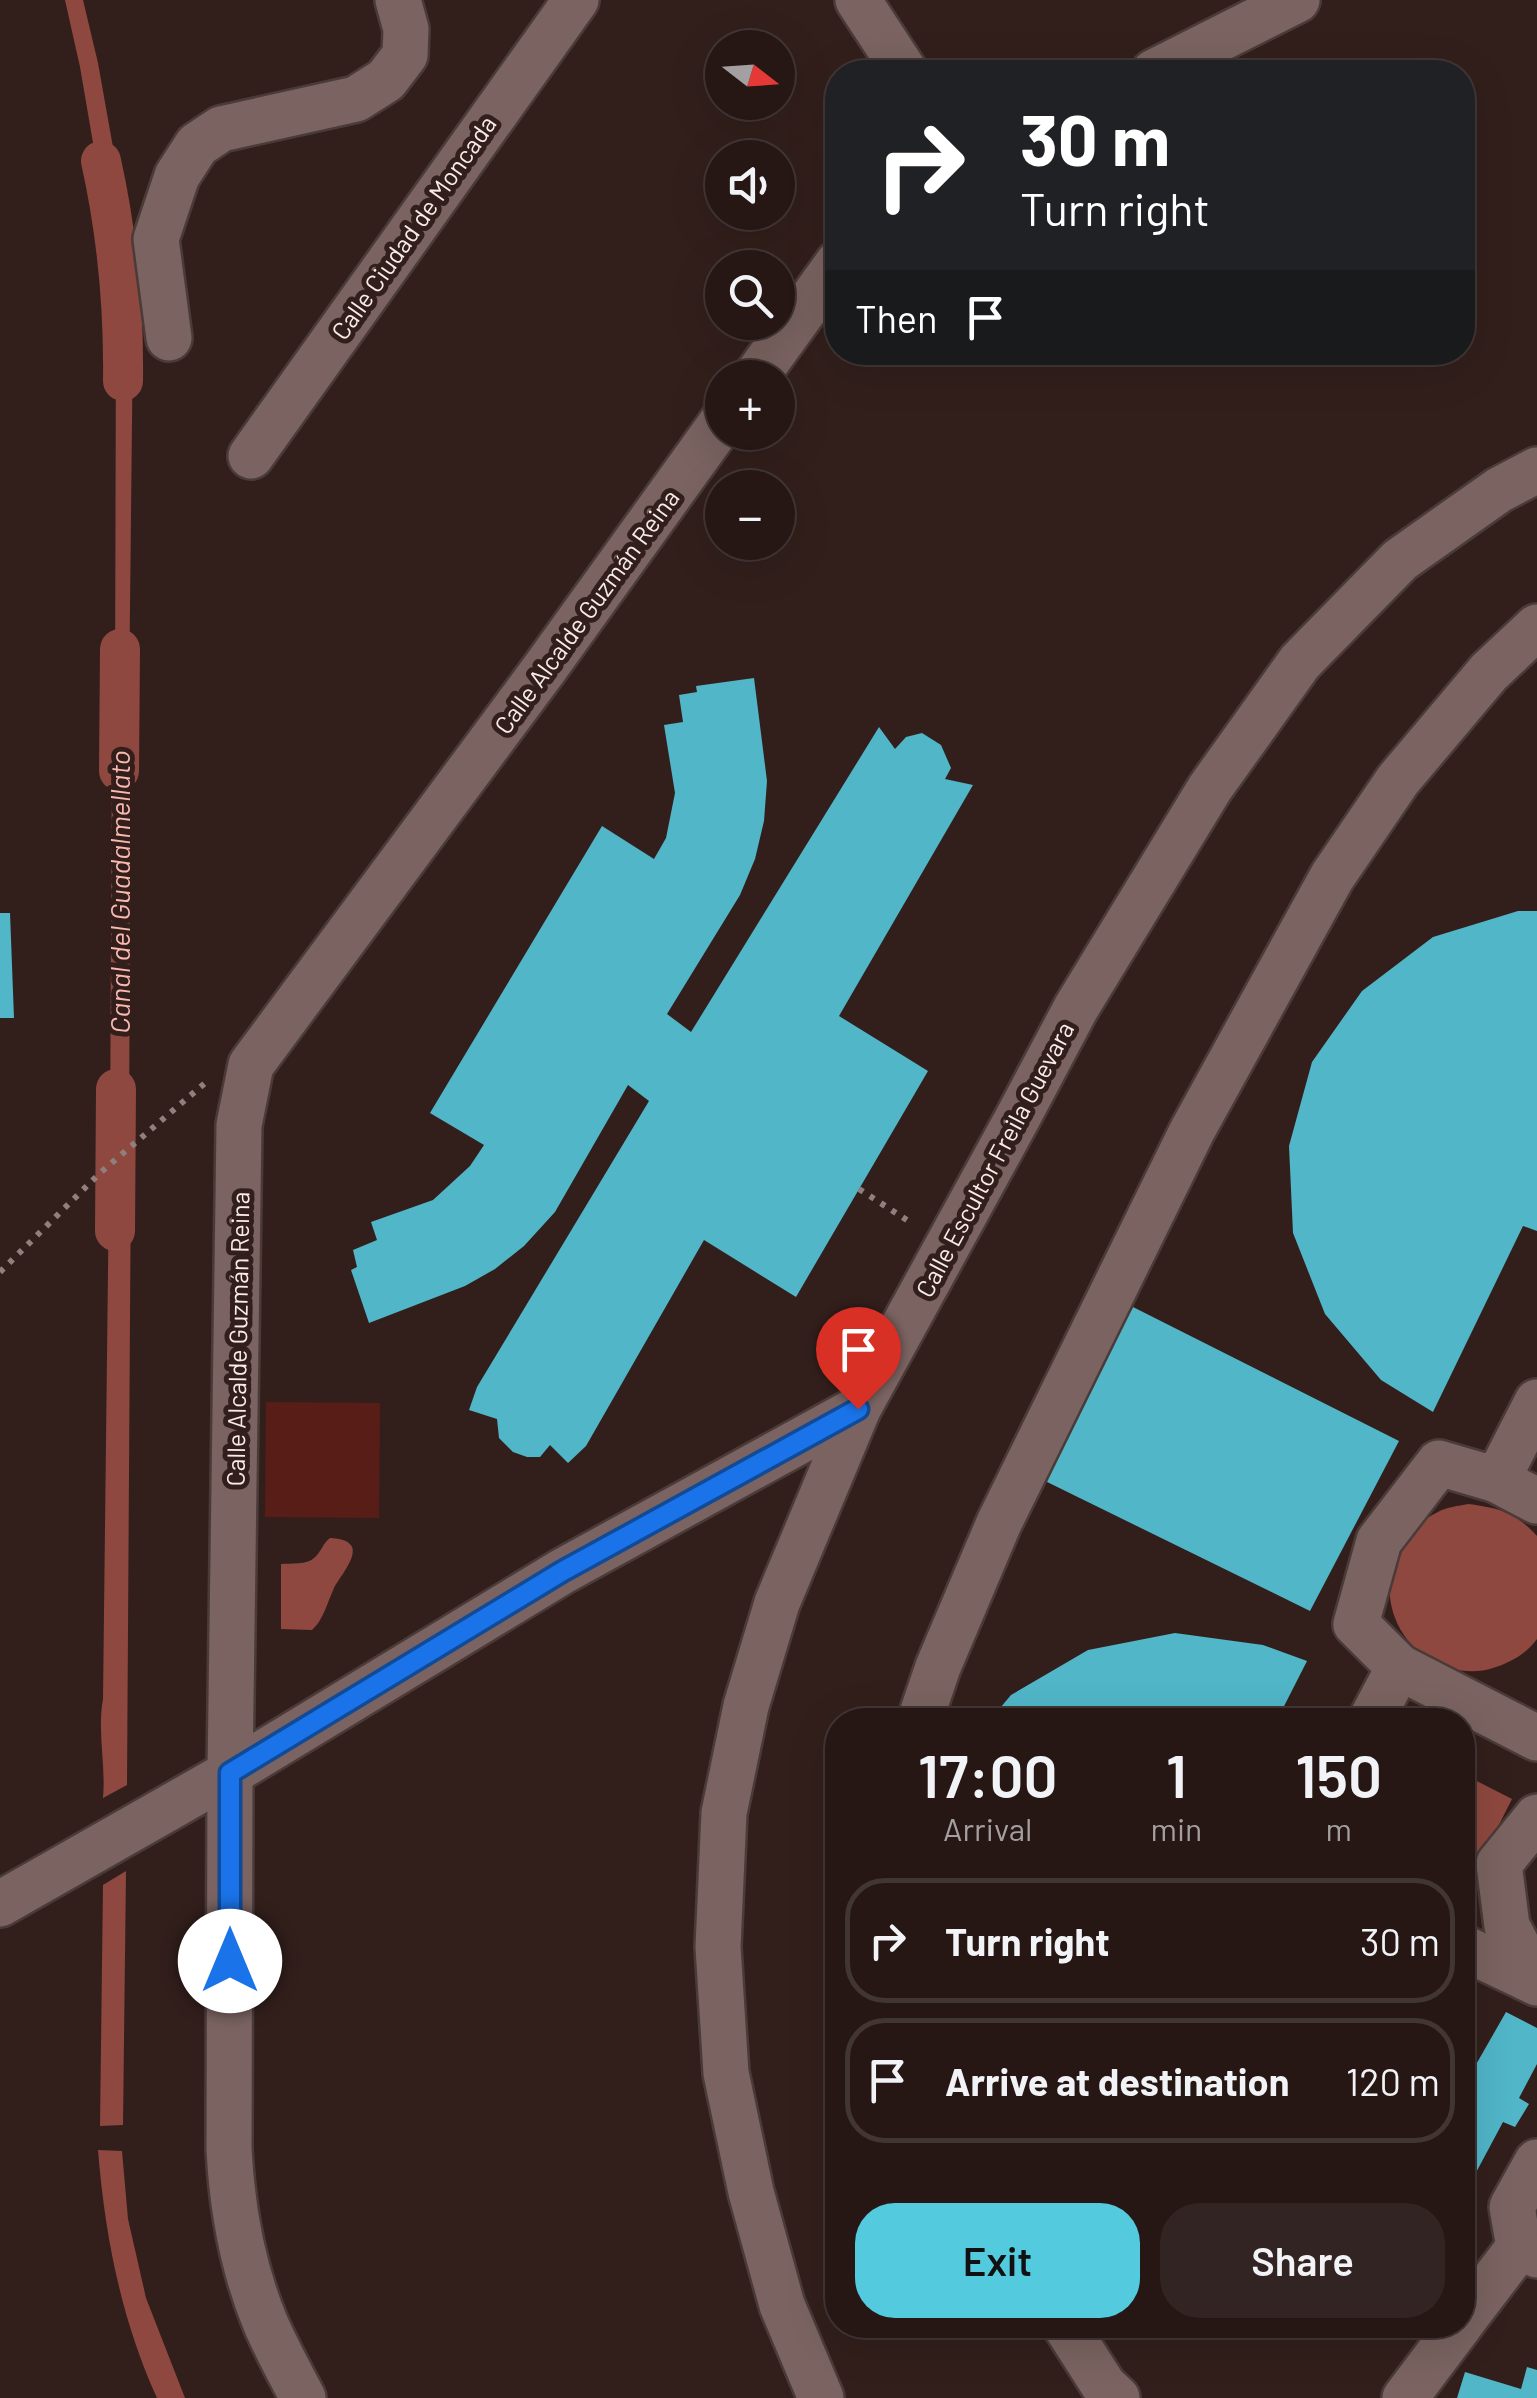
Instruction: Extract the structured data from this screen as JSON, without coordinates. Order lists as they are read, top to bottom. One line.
{"streets":{"street":["Calle Ciudad de Moncada","Calle Alcalde Guzmán Reina","Calle Escultor Freila Guevara"]},"water":["Canal del Guadalmellato"],"north":"right","page":{"map_buttons":["+","−"],"turn":["30 m","Turn right"],"then":"Then","eta":["17:00","Arrival","1","min","150","m"],"list":[{"name":"Turn right","value":"30 m"},{"name":"Arrive at destination","value":"120 m"}],"buttons":["Exit","Share"]}}
